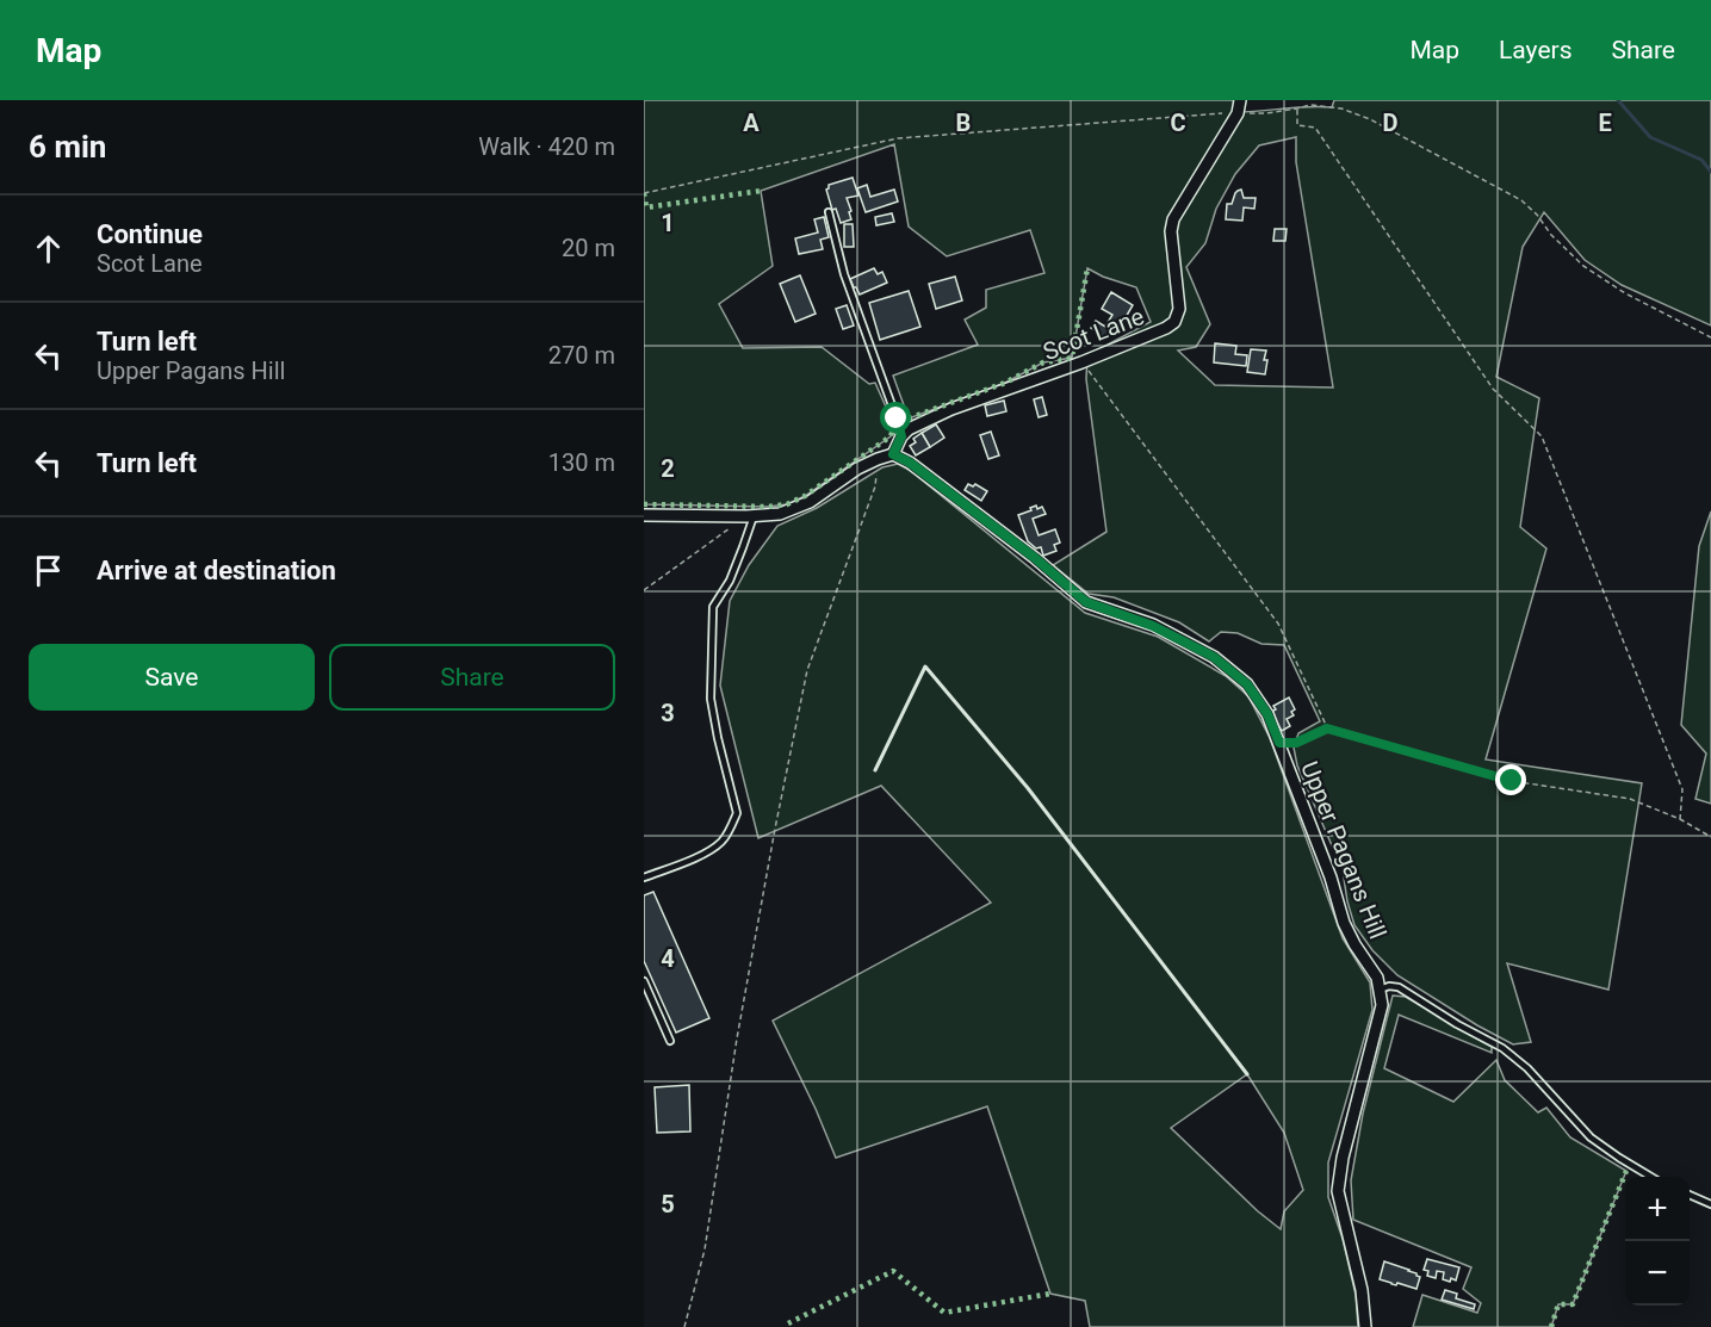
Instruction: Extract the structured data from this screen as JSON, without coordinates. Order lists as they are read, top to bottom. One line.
{"streets":{"street":["Scot Lane","Upper Pagans Hill"]},"page":{"header":"Map","nav":["Map","Layers","Share"],"heading":["6 min","Walk · 420 m"],"list":[["Continue","Scot Lane","20 m"],["Turn left","Upper Pagans Hill","270 m"],["Turn left","130 m"],"Arrive at destination"],"buttons":["Save","Share"],"map_buttons":["+","−"]},"grid":{"columns":["A","B","C","D","E"],"rows":["1","2","3","4","5"]}}
